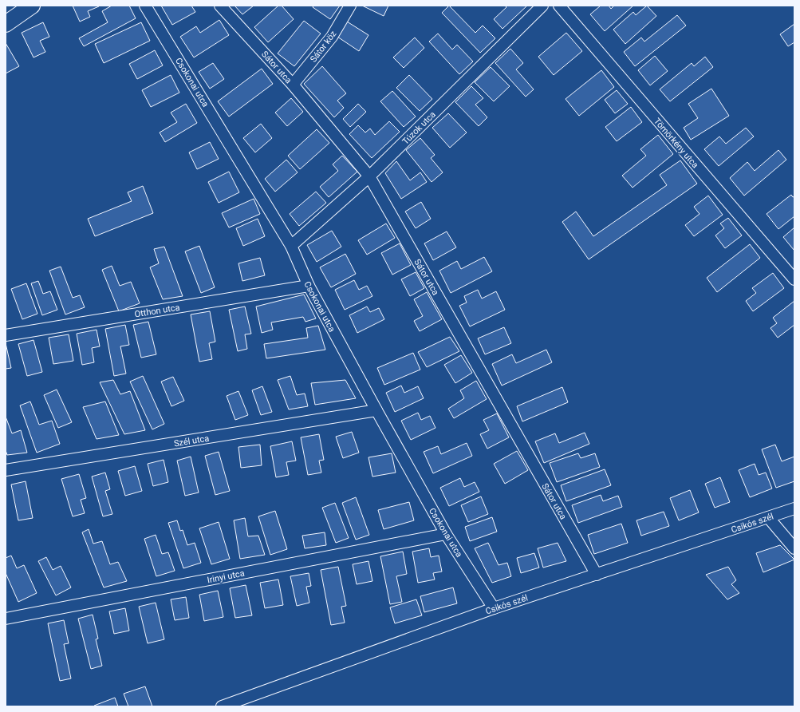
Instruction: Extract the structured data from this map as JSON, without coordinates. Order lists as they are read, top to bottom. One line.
{"streets":{"street":["Sátor köz","Sátor utca","Csokonai utca","Túzok utca","Tömörkény utca","Otthon utca","Szél utca","Csikós szél","Irinyi utca"]},"crossings":[["Sátor köz","Sátor utca"],["Sátor utca","Túzok utca"],["Sátor utca","Csikós szél"],["Csokonai utca","Túzok utca"],["Csokonai utca","Otthon utca"],["Csokonai utca","Szél utca"],["Csokonai utca","Csikós szél"],["Csokonai utca","Irinyi utca"]]}
